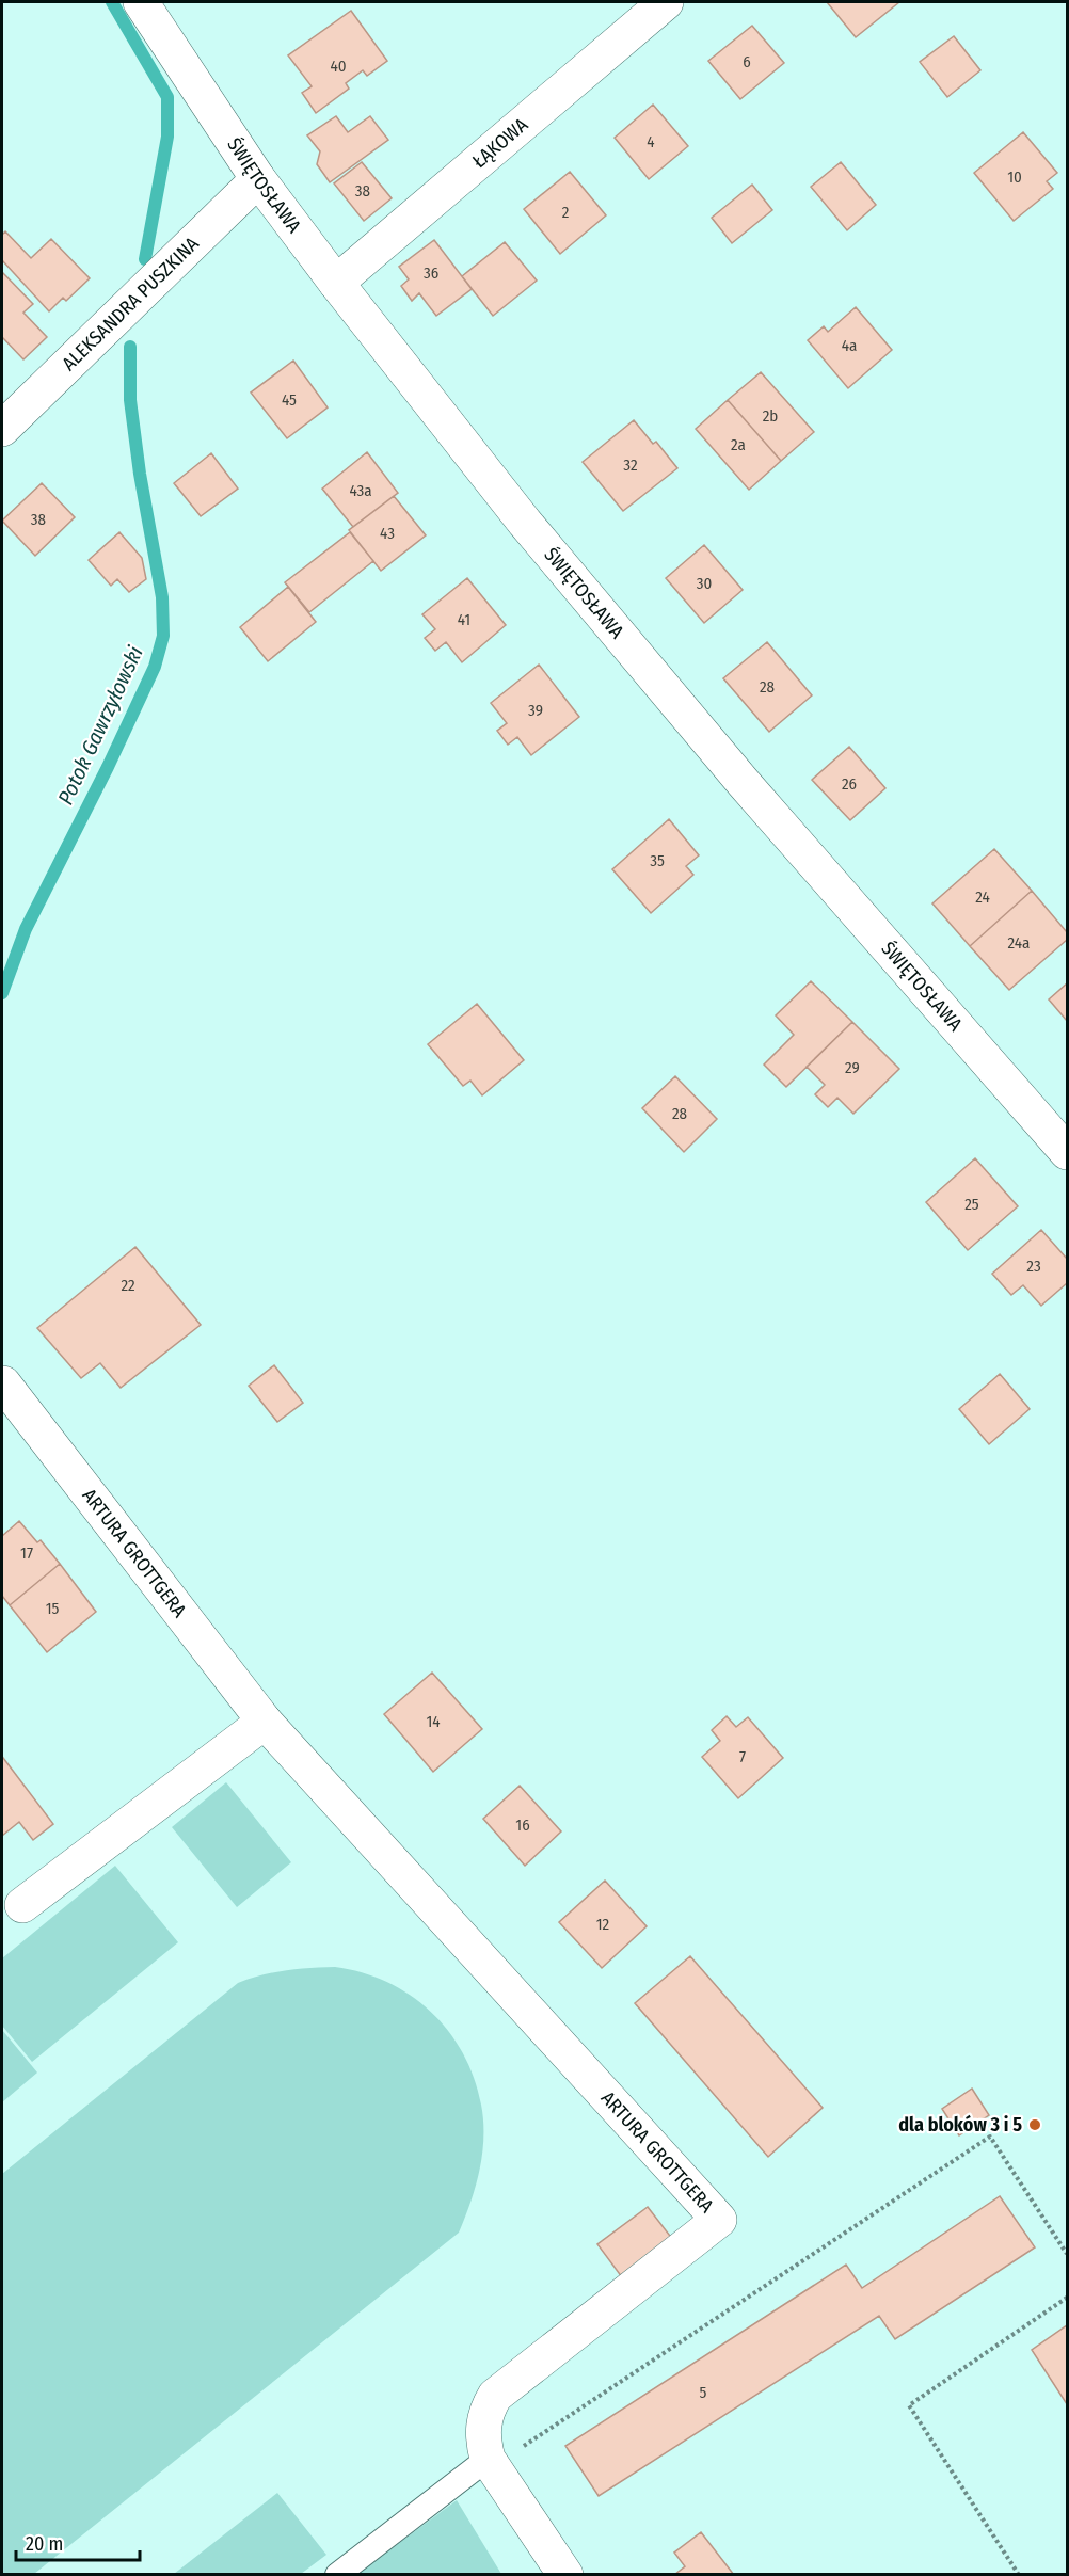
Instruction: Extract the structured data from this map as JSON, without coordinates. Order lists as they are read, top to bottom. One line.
{"streets":{"street":["ŁĄKOWA","ŚWIĘTOSŁAWA","ALEKSANDRA PUSZKINA","ARTURA GROTTGERA"]},"crossings":[["ŁĄKOWA","ŚWIĘTOSŁAWA"],["ŚWIĘTOSŁAWA","ALEKSANDRA PUSZKINA"]],"water":["Potok Gawrzyłowski"],"places":["dla bloków 3 i 5"],"house_numbers":["6","40","4","10","38","2","36","4a","45","2b","2a","32","43a","38","43","30","41","28","39","26","35","24","24a","29","28","25","23","22","17","15","14","7","16","12","5"],"scale_bar":"20 m"}
